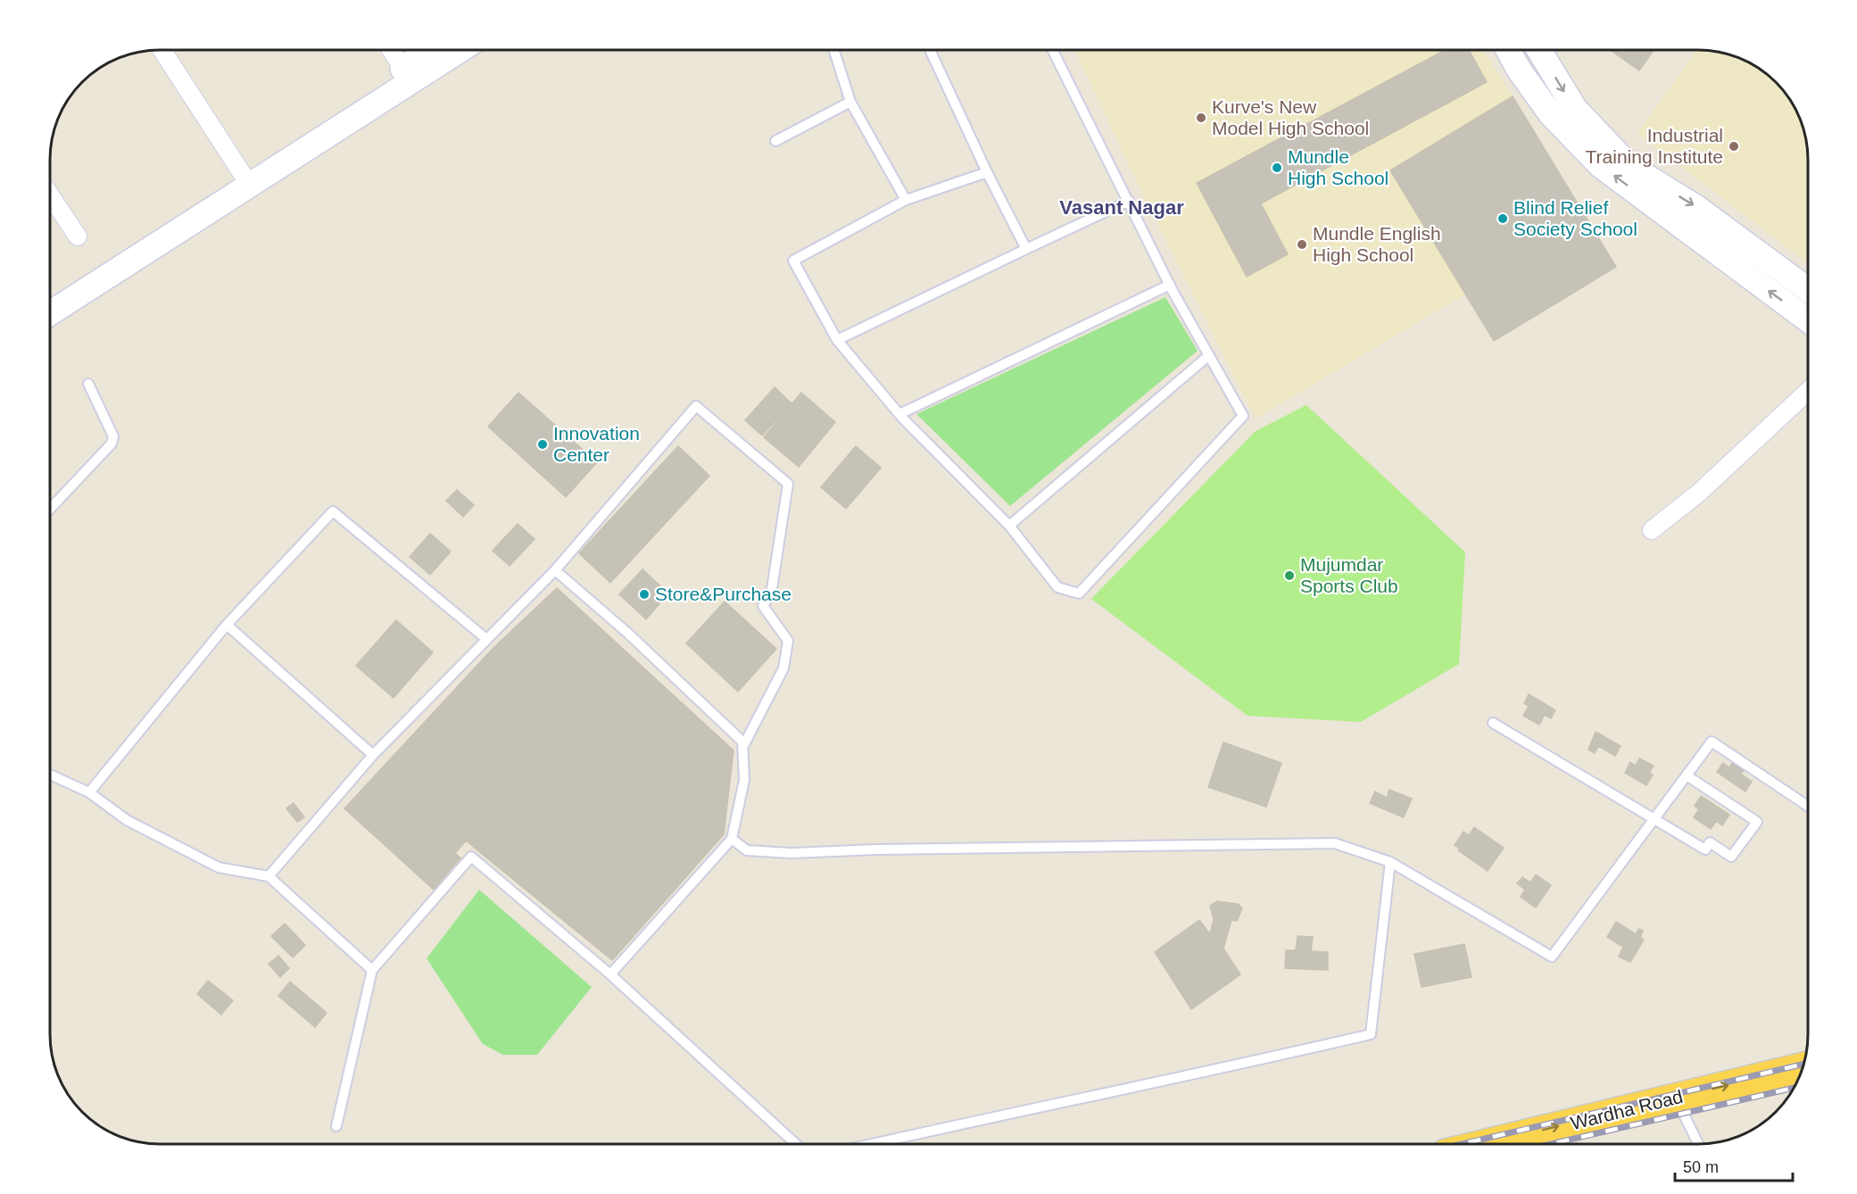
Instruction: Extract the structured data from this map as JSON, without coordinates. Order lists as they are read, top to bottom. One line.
{"streets":{"highway":["Wardha Road"]},"districts":["Vasant Nagar"],"places":["Kurve's New Model High School","Industrial Training Institute","Mundle High School","Blind Relief Society School","Mundle English High School","Innovation Center","Mujumdar Sports Club","Store&Purchase"],"scale_bar":"50 m"}
